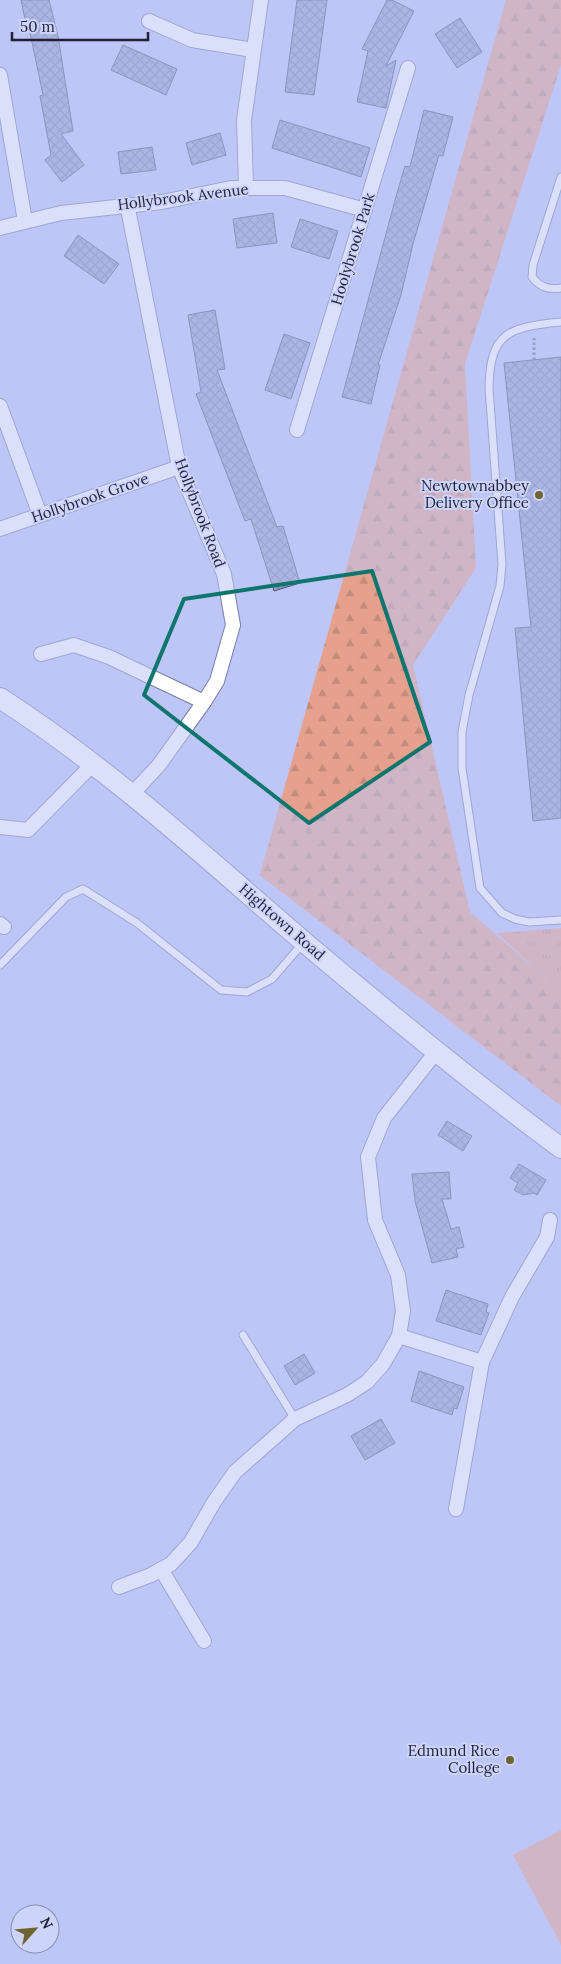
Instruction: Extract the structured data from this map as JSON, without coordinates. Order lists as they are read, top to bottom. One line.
{"streets":{"main road":["Hightown Road"],"street":["Hollybrook Avenue","Hoolybrook Park","Hollybrook Grove","Hollybrook Road"]},"crossings":[["Hollybrook Avenue","Hoolybrook Park"],["Hollybrook Avenue","Hollybrook Road"],["Hollybrook Grove","Hollybrook Road"],["Hollybrook Road","Hightown Road"]],"places":["Newtownabbey Delivery Office","Edmund Rice College"],"scale_bar":"50 m","north":"top right"}
